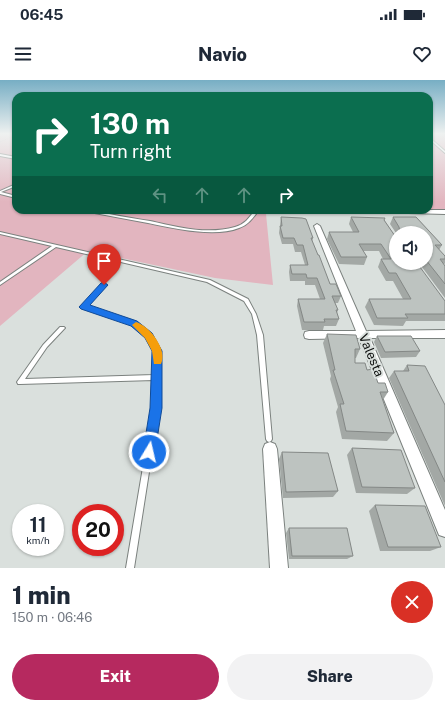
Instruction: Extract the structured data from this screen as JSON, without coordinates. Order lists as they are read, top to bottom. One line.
{"streets":{"street":["Valesta"]},"page":{"status":"06:45","header":"Navio","turn":["130 m","Turn right"],"speed":"11 km/h","limit":"20","heading":["1 min","150 m · 06:46"],"buttons":["Exit","Share"]}}
